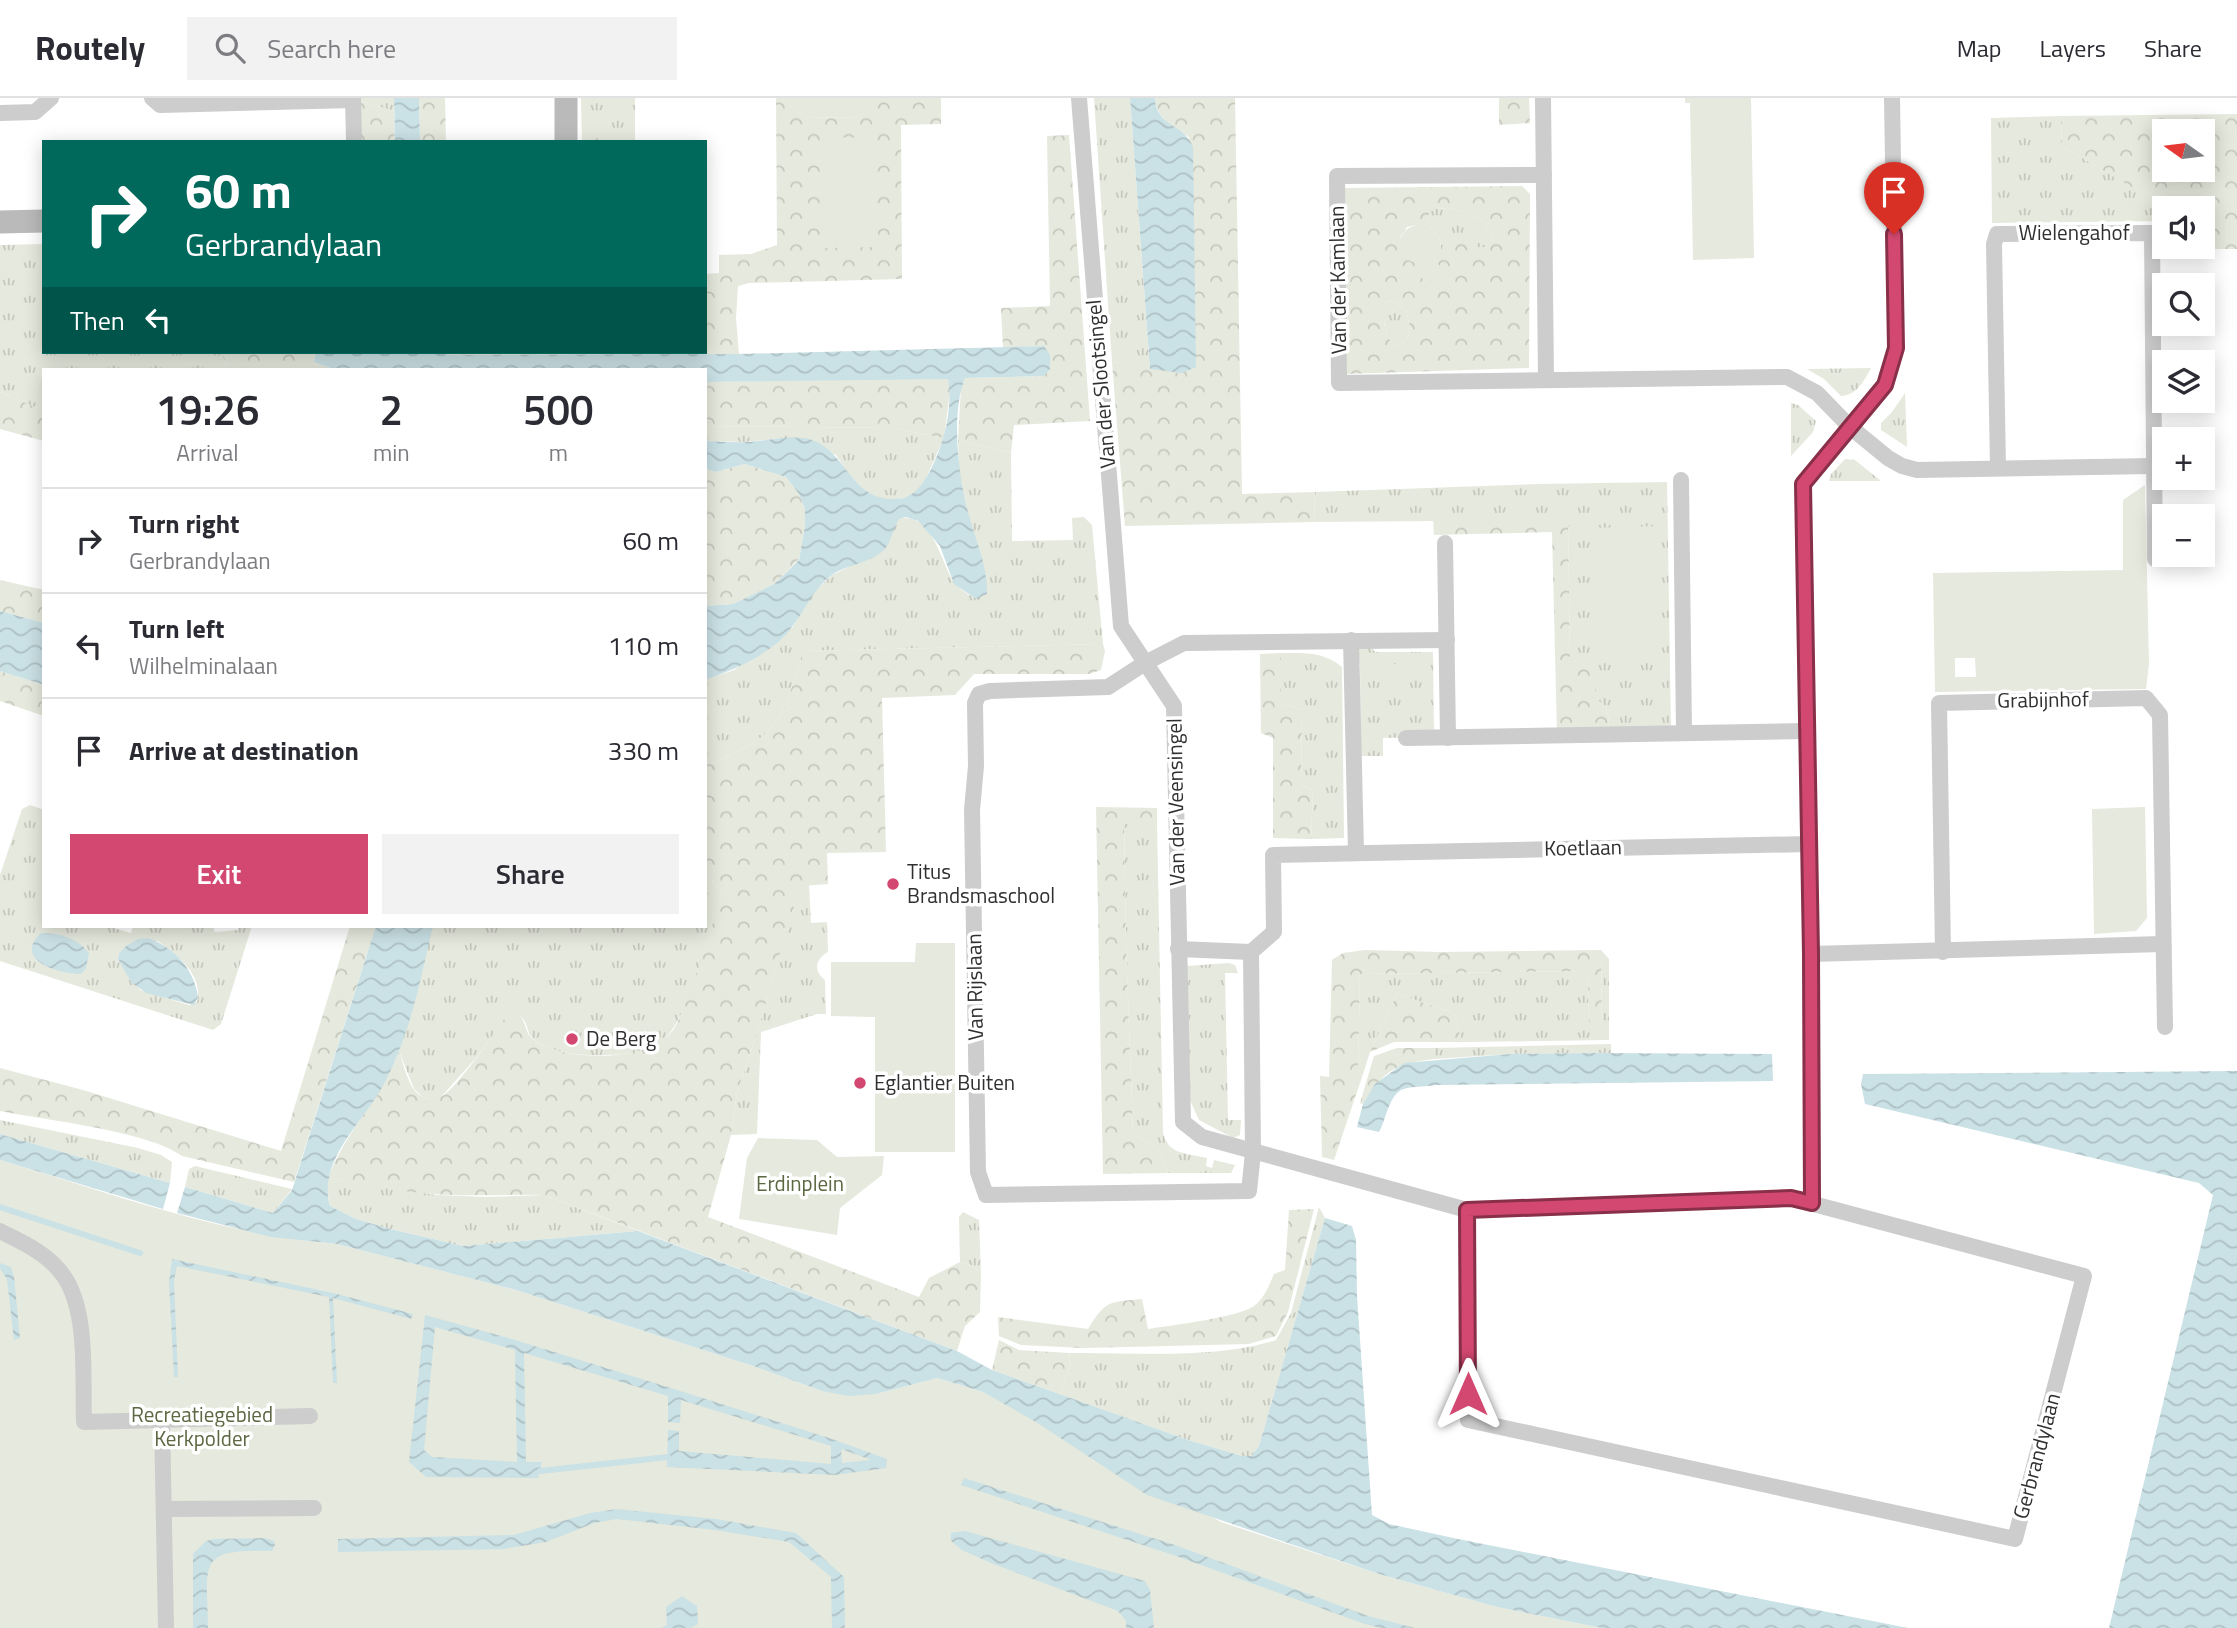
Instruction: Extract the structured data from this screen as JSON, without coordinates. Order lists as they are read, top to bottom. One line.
{"streets":{"street":["Wielengahof","Van der Kamlaan","Van der Slootsingel","Grabijnhof","Van der Veensingel","Koetlaan","Van Rijslaan","Gerbrandylaan"]},"crossings":[["Van der Slootsingel","Van der Veensingel"],["Van der Slootsingel","Van Rijslaan"],["Van der Veensingel","Van Rijslaan"],["Van der Veensingel","Gerbrandylaan"]],"parks":["Erdinplein","Recreatiegebied Kerkpolder"],"places":["Titus Brandsmaschool","De Berg","Eglantier Buiten"],"north":"left","page":{"header":"Routely","search":"Search here","nav":["Map","Layers","Share"],"map_buttons":["+","−"],"turn":["60 m","Gerbrandylaan"],"then":"Then","eta":["19:26","Arrival","2","min","500","m"],"list":[{"name":"Turn right","note":"Gerbrandylaan","value":"60 m"},{"name":"Turn left","note":"Wilhelminalaan","value":"110 m"},{"name":"Arrive at destination","value":"330 m"}],"buttons":["Exit","Share"]}}
